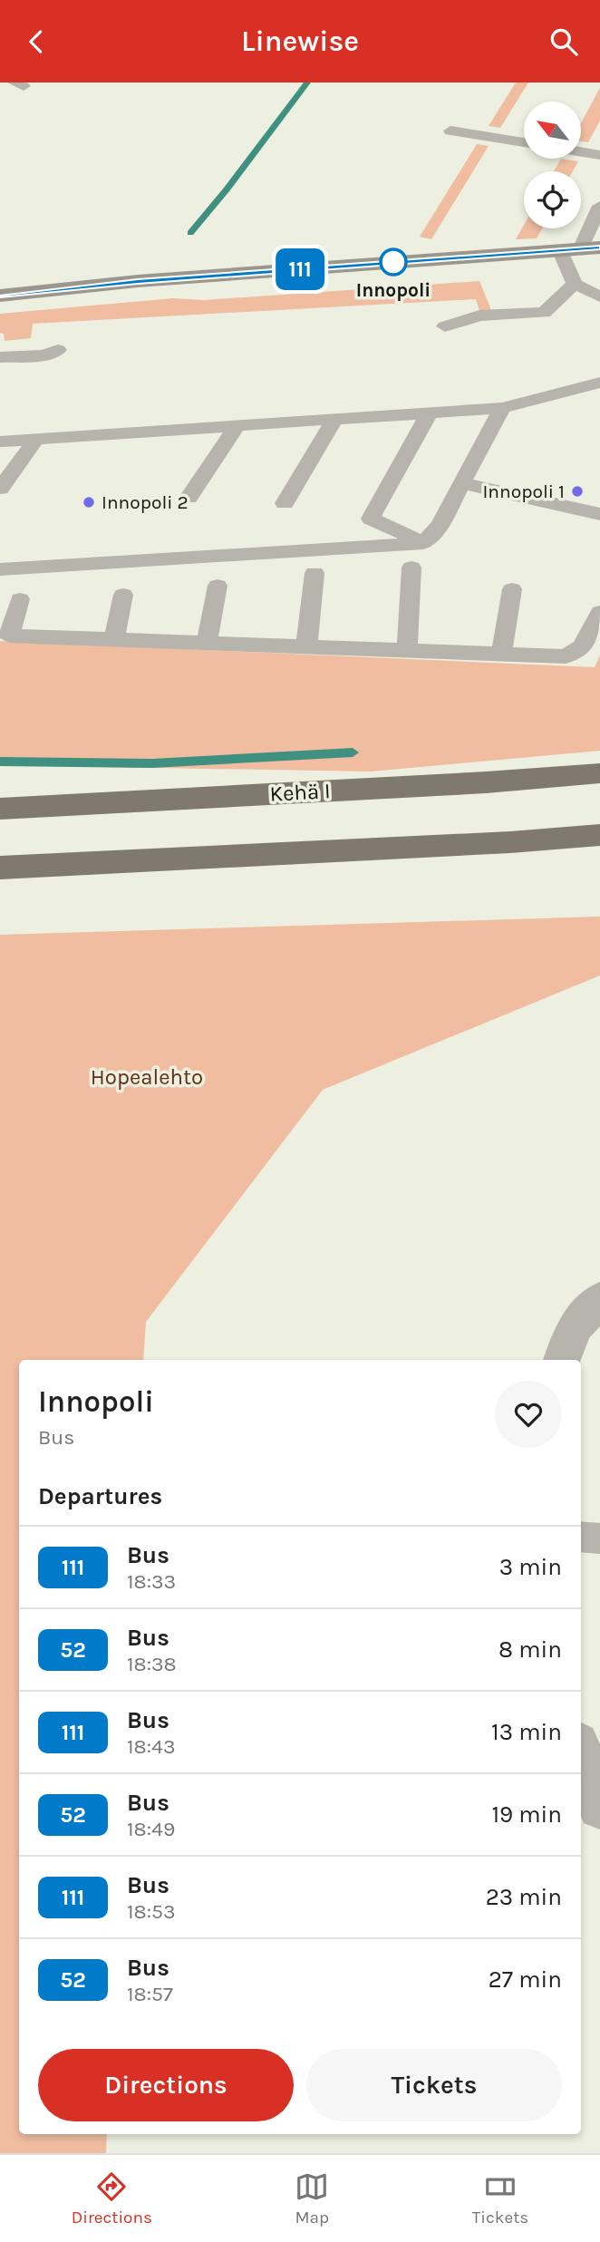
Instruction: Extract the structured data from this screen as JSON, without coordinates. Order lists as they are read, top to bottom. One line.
{"streets":{"highway":["Kehä I"]},"parks":["Hopealehto"],"places":["Innopoli","Innopoli 1","Innopoli 2"],"lines":["bus line 111"],"north":"top left","page":{"header":"Linewise","on_map":"111","heading":[["Innopoli","Bus"],"Departures"],"list":[{"mark":"111","name":"Bus","note":"18:33","value":"3 min"},{"mark":"52","name":"Bus","note":"18:38","value":"8 min"},{"mark":"111","name":"Bus","note":"18:43","value":"13 min"},{"mark":"52","name":"Bus","note":"18:49","value":"19 min"},{"mark":"111","name":"Bus","note":"18:53","value":"23 min"},{"mark":"52","name":"Bus","note":"18:57","value":"27 min"}],"buttons":["Directions","Tickets"],"tabs":["Directions","Map","Tickets"]}}
